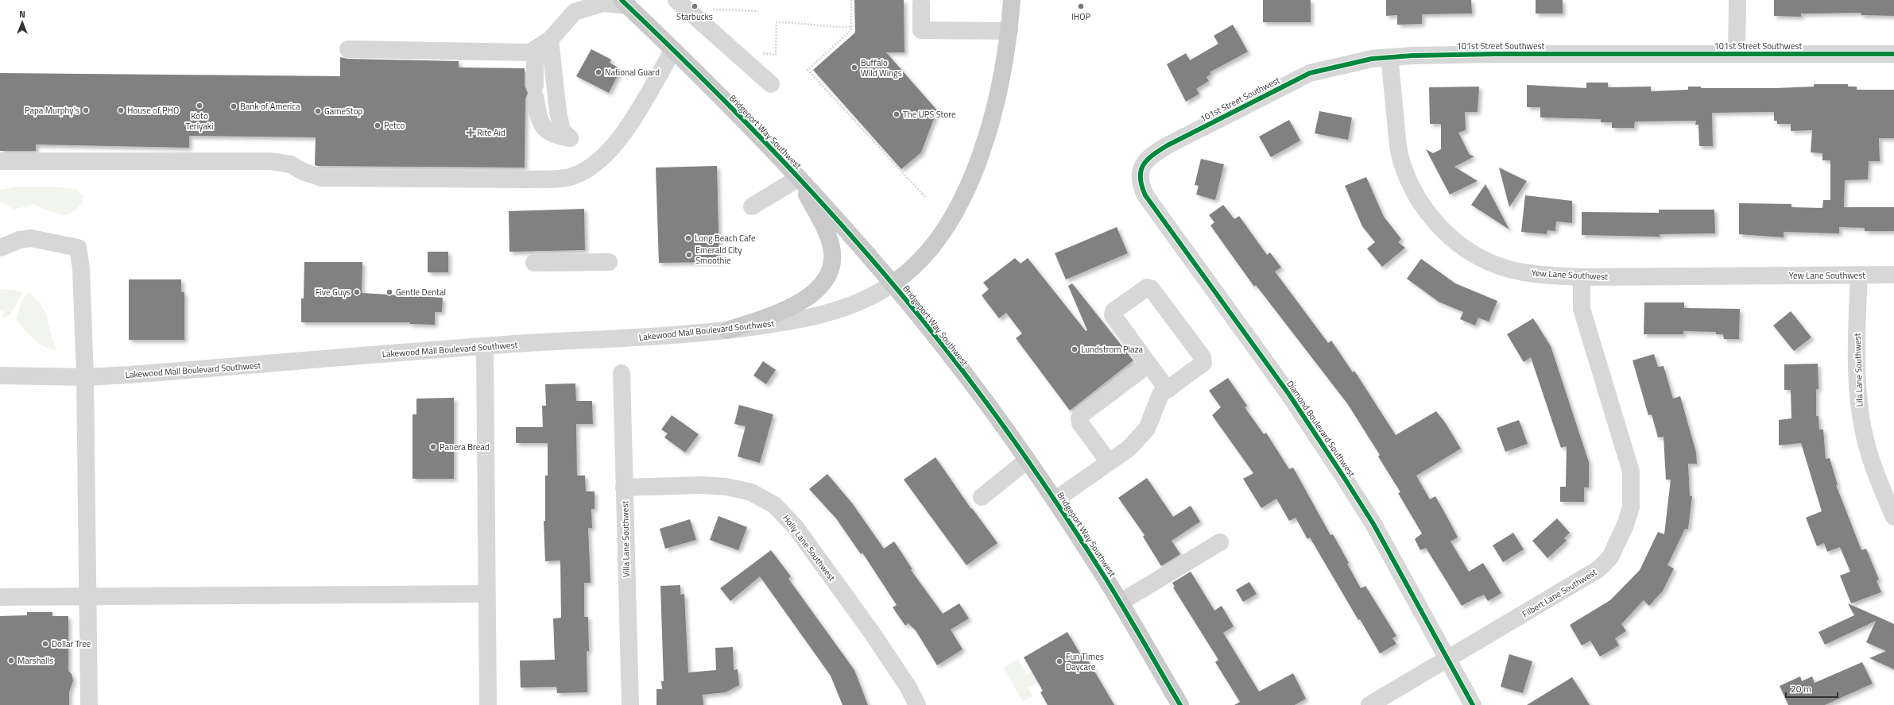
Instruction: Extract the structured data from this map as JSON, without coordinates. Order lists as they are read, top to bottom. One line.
{"streets":{"main road":["Bridgeport Way Southwest"],"street":["101st Street Southwest","Yew Lane Southwest","Lakewood Mall Boulevard Southwest","Lila Lane Southwest","Diamond Boulevard Southwest","Villa Lane Southwest","Holly Lane Southwest","Filbert Lane Southwest"]},"crossings":[["101st Street Southwest","Yew Lane Southwest"],["101st Street Southwest","Diamond Boulevard Southwest"],["Bridgeport Way Southwest","Lakewood Mall Boulevard Southwest"],["Yew Lane Southwest","Lila Lane Southwest"],["Yew Lane Southwest","Filbert Lane Southwest"],["Diamond Boulevard Southwest","Filbert Lane Southwest"],["Villa Lane Southwest","Holly Lane Southwest"]],"places":{"other":["Starbucks","IHOP","Buffalo Wild Wings","National Guard","Koto Teriyaki","Bank of America","Papa Murphy's","House of PHO","GameStop","The UPS Store","Petco","Long Beach Cafe","Emerald City Smoothie","Five Guys","Gentle Dental","Lundstrom Plaza","Panera Bread","Dollar Tree","Marshalls","Fun Times Daycare"],"health":["Rite Aid"]},"scale_bar":"20 m","north":"top"}
